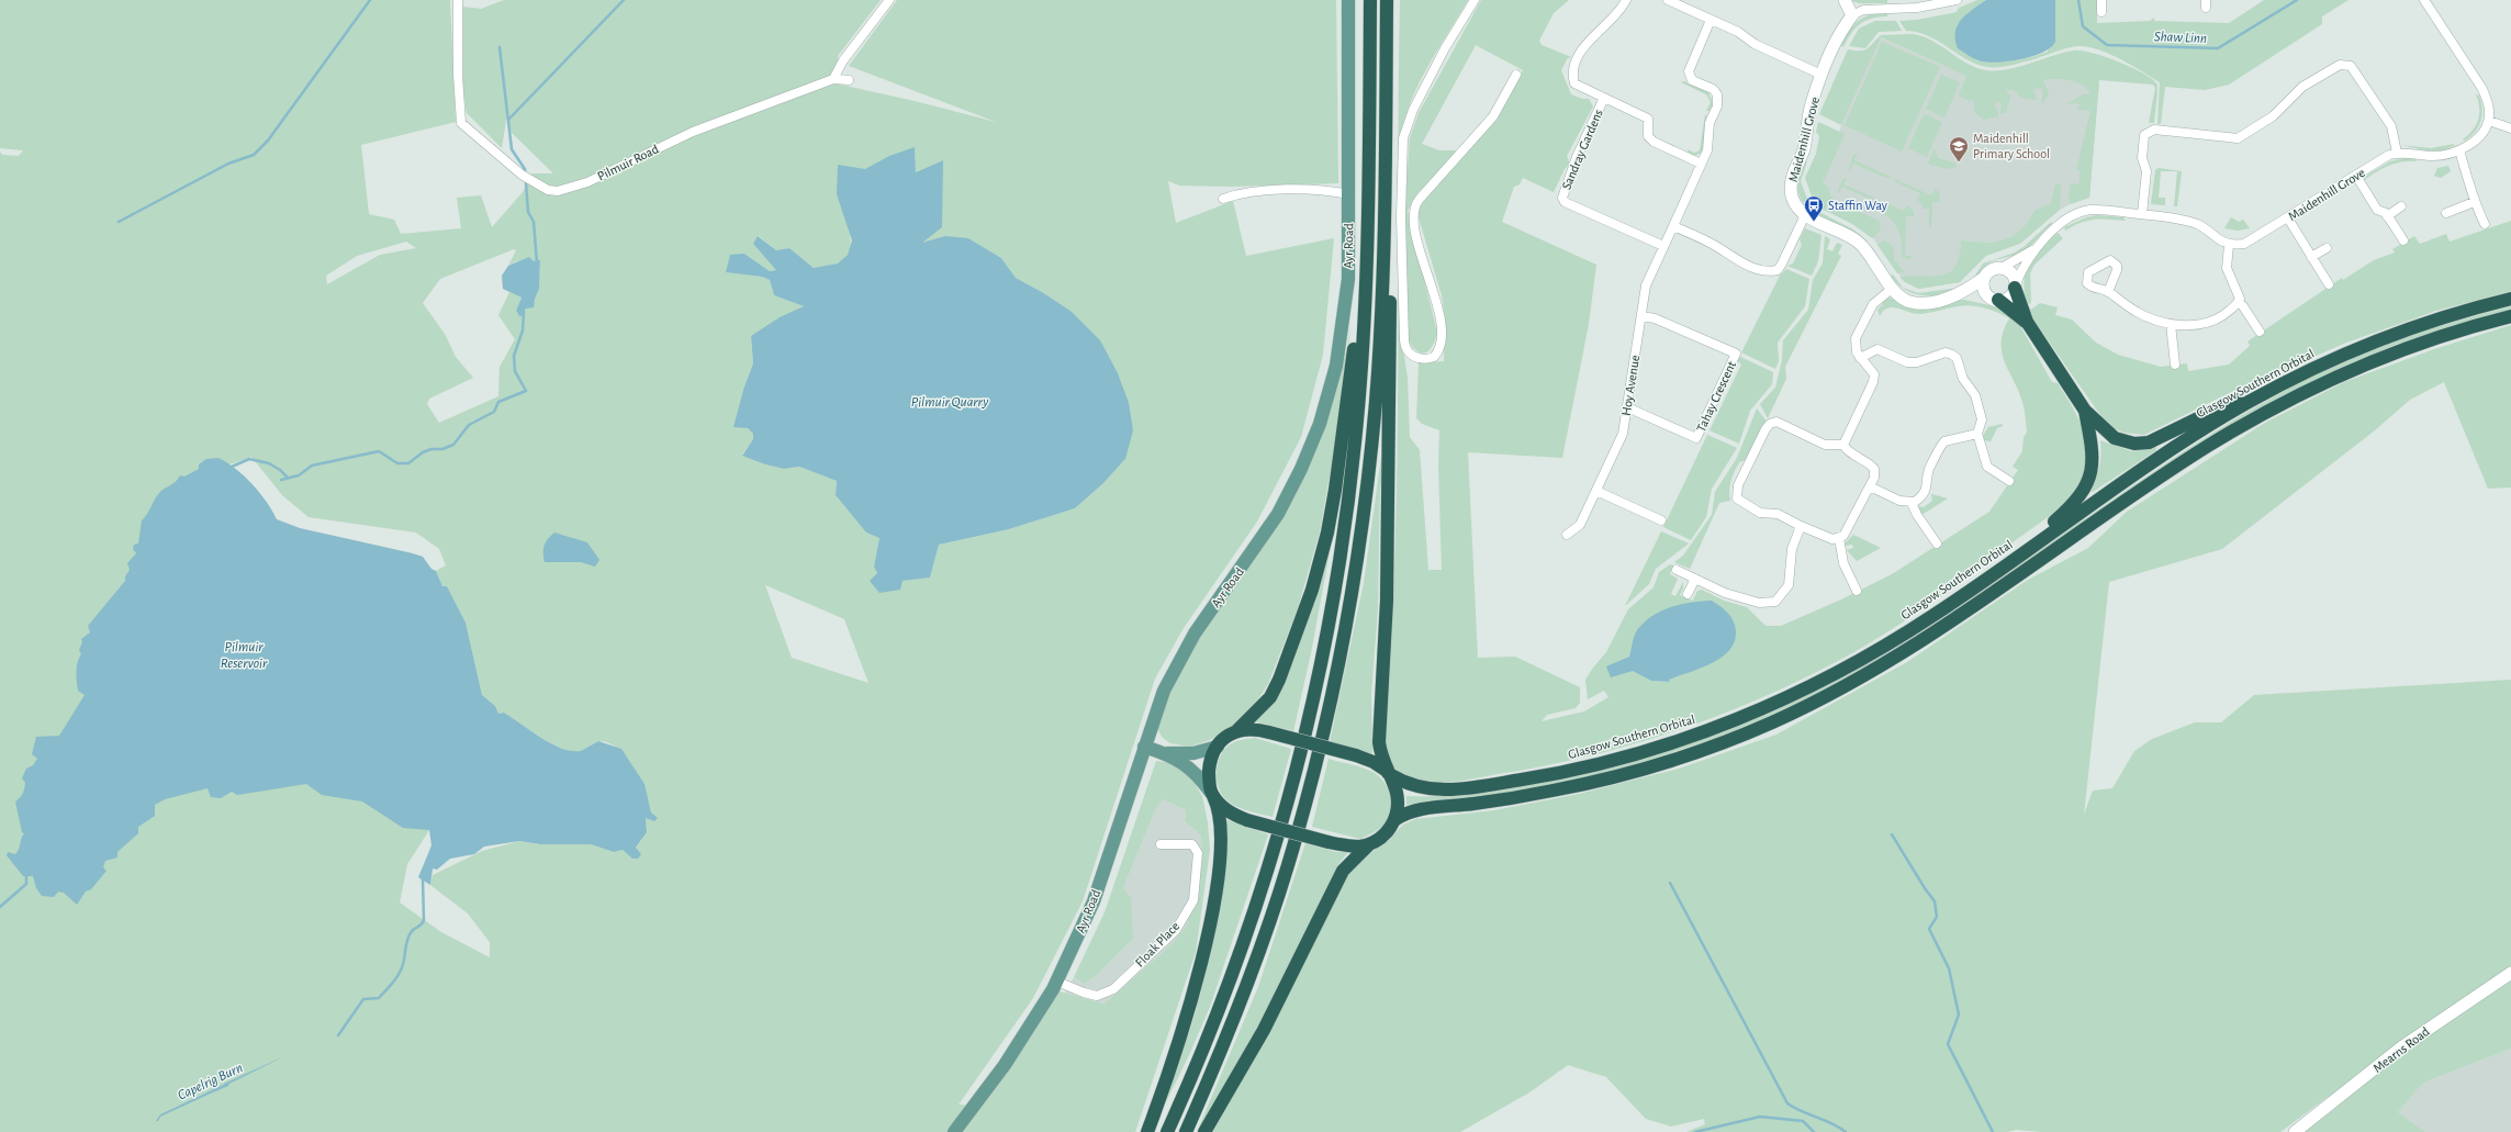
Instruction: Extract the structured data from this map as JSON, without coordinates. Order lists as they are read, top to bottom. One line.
{"streets":{"highway":["Glasgow Southern Orbital"],"main road":["Ayr Road"],"street":["Maidenhill Grove","Sandray Gardens","Pilmuir Road","Hoy Avenue","Tahay Crescent","Floak Place","Mearns Road"]},"crossings":[["Sandray Gardens","Hoy Avenue"],["Ayr Road","Floak Place"],["Hoy Avenue","Tahay Crescent"]],"water":["Shaw Linn","Pilmuir Quarry","Pilmuir Reservoir","Capelrig Burn"],"places":{"school or university":["Maidenhill Primary School"],"bus stop":["Staffin Way"]}}
